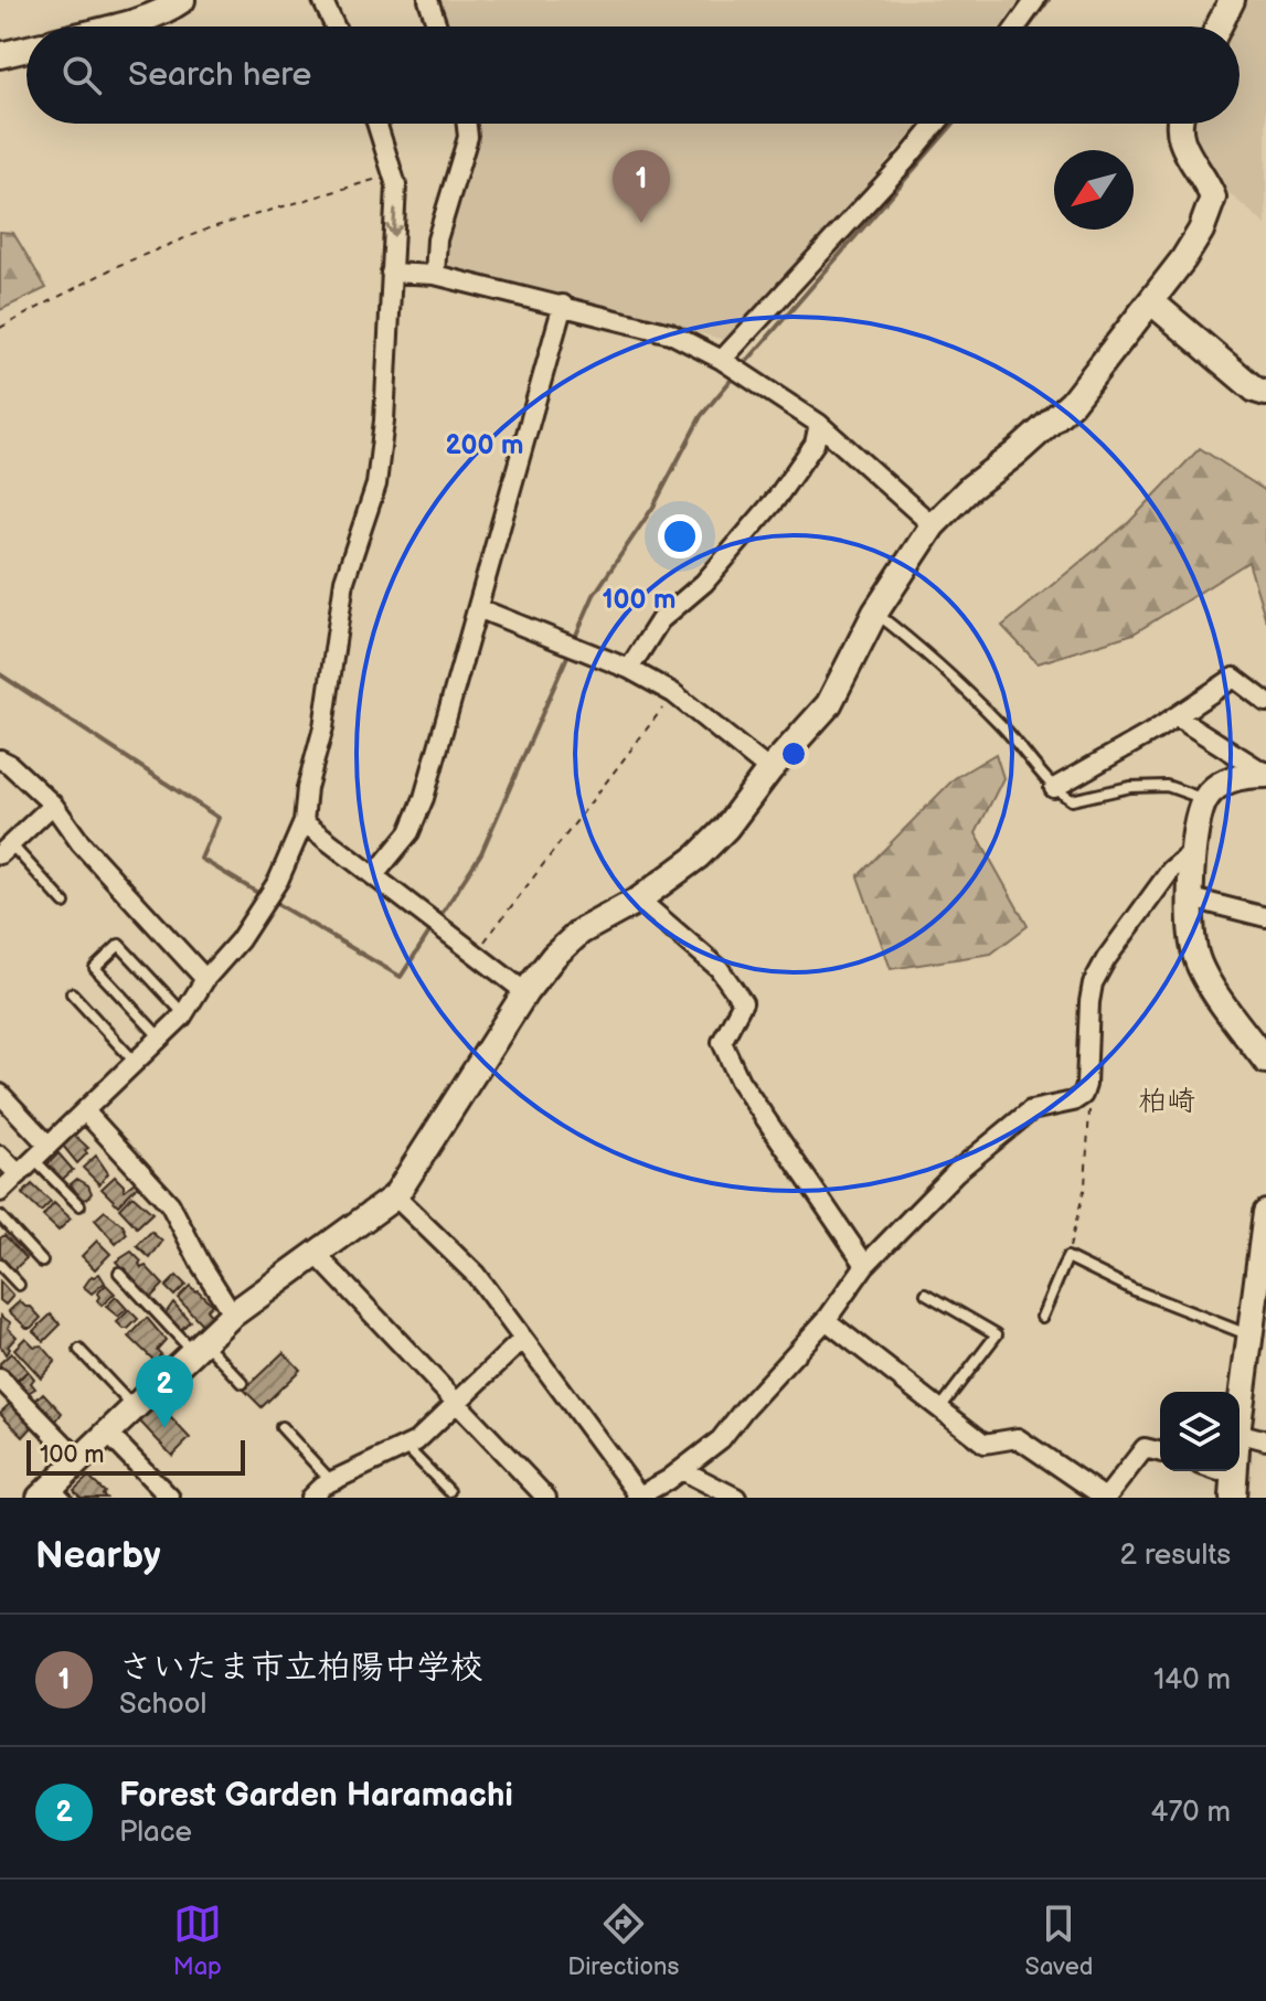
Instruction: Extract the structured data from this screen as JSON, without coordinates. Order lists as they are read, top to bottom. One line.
{"districts":["柏崎"],"scale_bar":"100 m","north":"bottom left","page":{"search":"Search here","pins":["1","2"],"scale":"100 m","heading":["Nearby","2 results"],"list":[{"mark":"1","name":"さいたま市立柏陽中学校","note":"School","value":"140 m"},{"mark":"2","name":"Forest Garden Haramachi","note":"Place","value":"470 m"}],"nav":["Map","Directions","Saved"]},"rings":["200 m","100 m"]}
